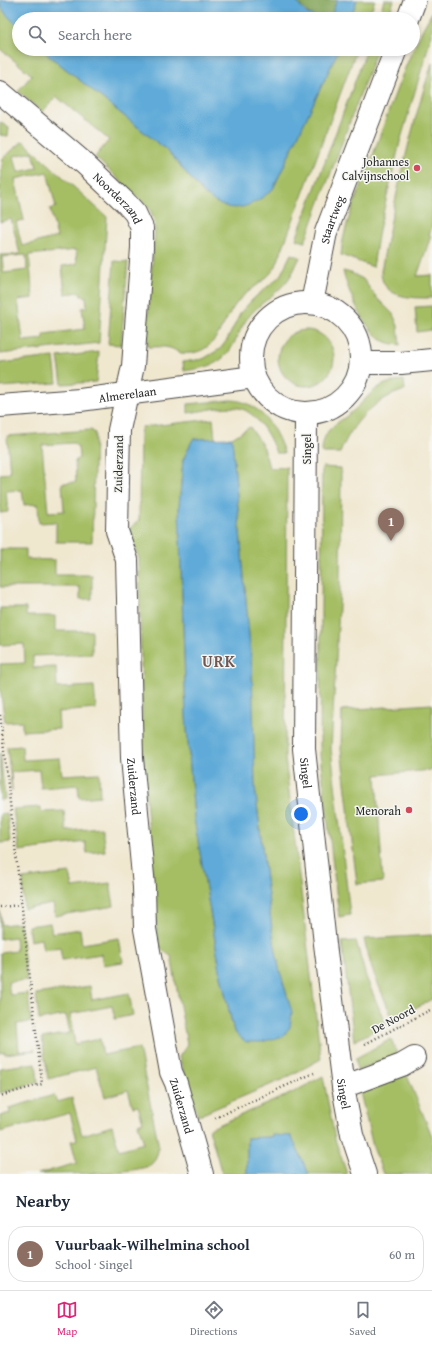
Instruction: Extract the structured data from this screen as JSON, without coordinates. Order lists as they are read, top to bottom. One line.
{"streets":{"street":["Noorderzand","Staartweg","Almerelaan","Singel","Zuiderzand"],"path":["De Noord"]},"crossings":[["Noorderzand","Almerelaan"],["Noorderzand","Zuiderzand"],["Staartweg","Almerelaan"],["Staartweg","Singel"],["Almerelaan","Singel"],["Almerelaan","Zuiderzand"]],"districts":["URK"],"places":["Johannes Calvijnschool","Menorah"],"page":{"search":"Search here","pins":"1","heading":"Nearby","list":[{"mark":"1","name":"Vuurbaak-Wilhelmina school","note":"School · Singel","value":"60 m"}],"nav":["Map","Directions","Saved"]}}
